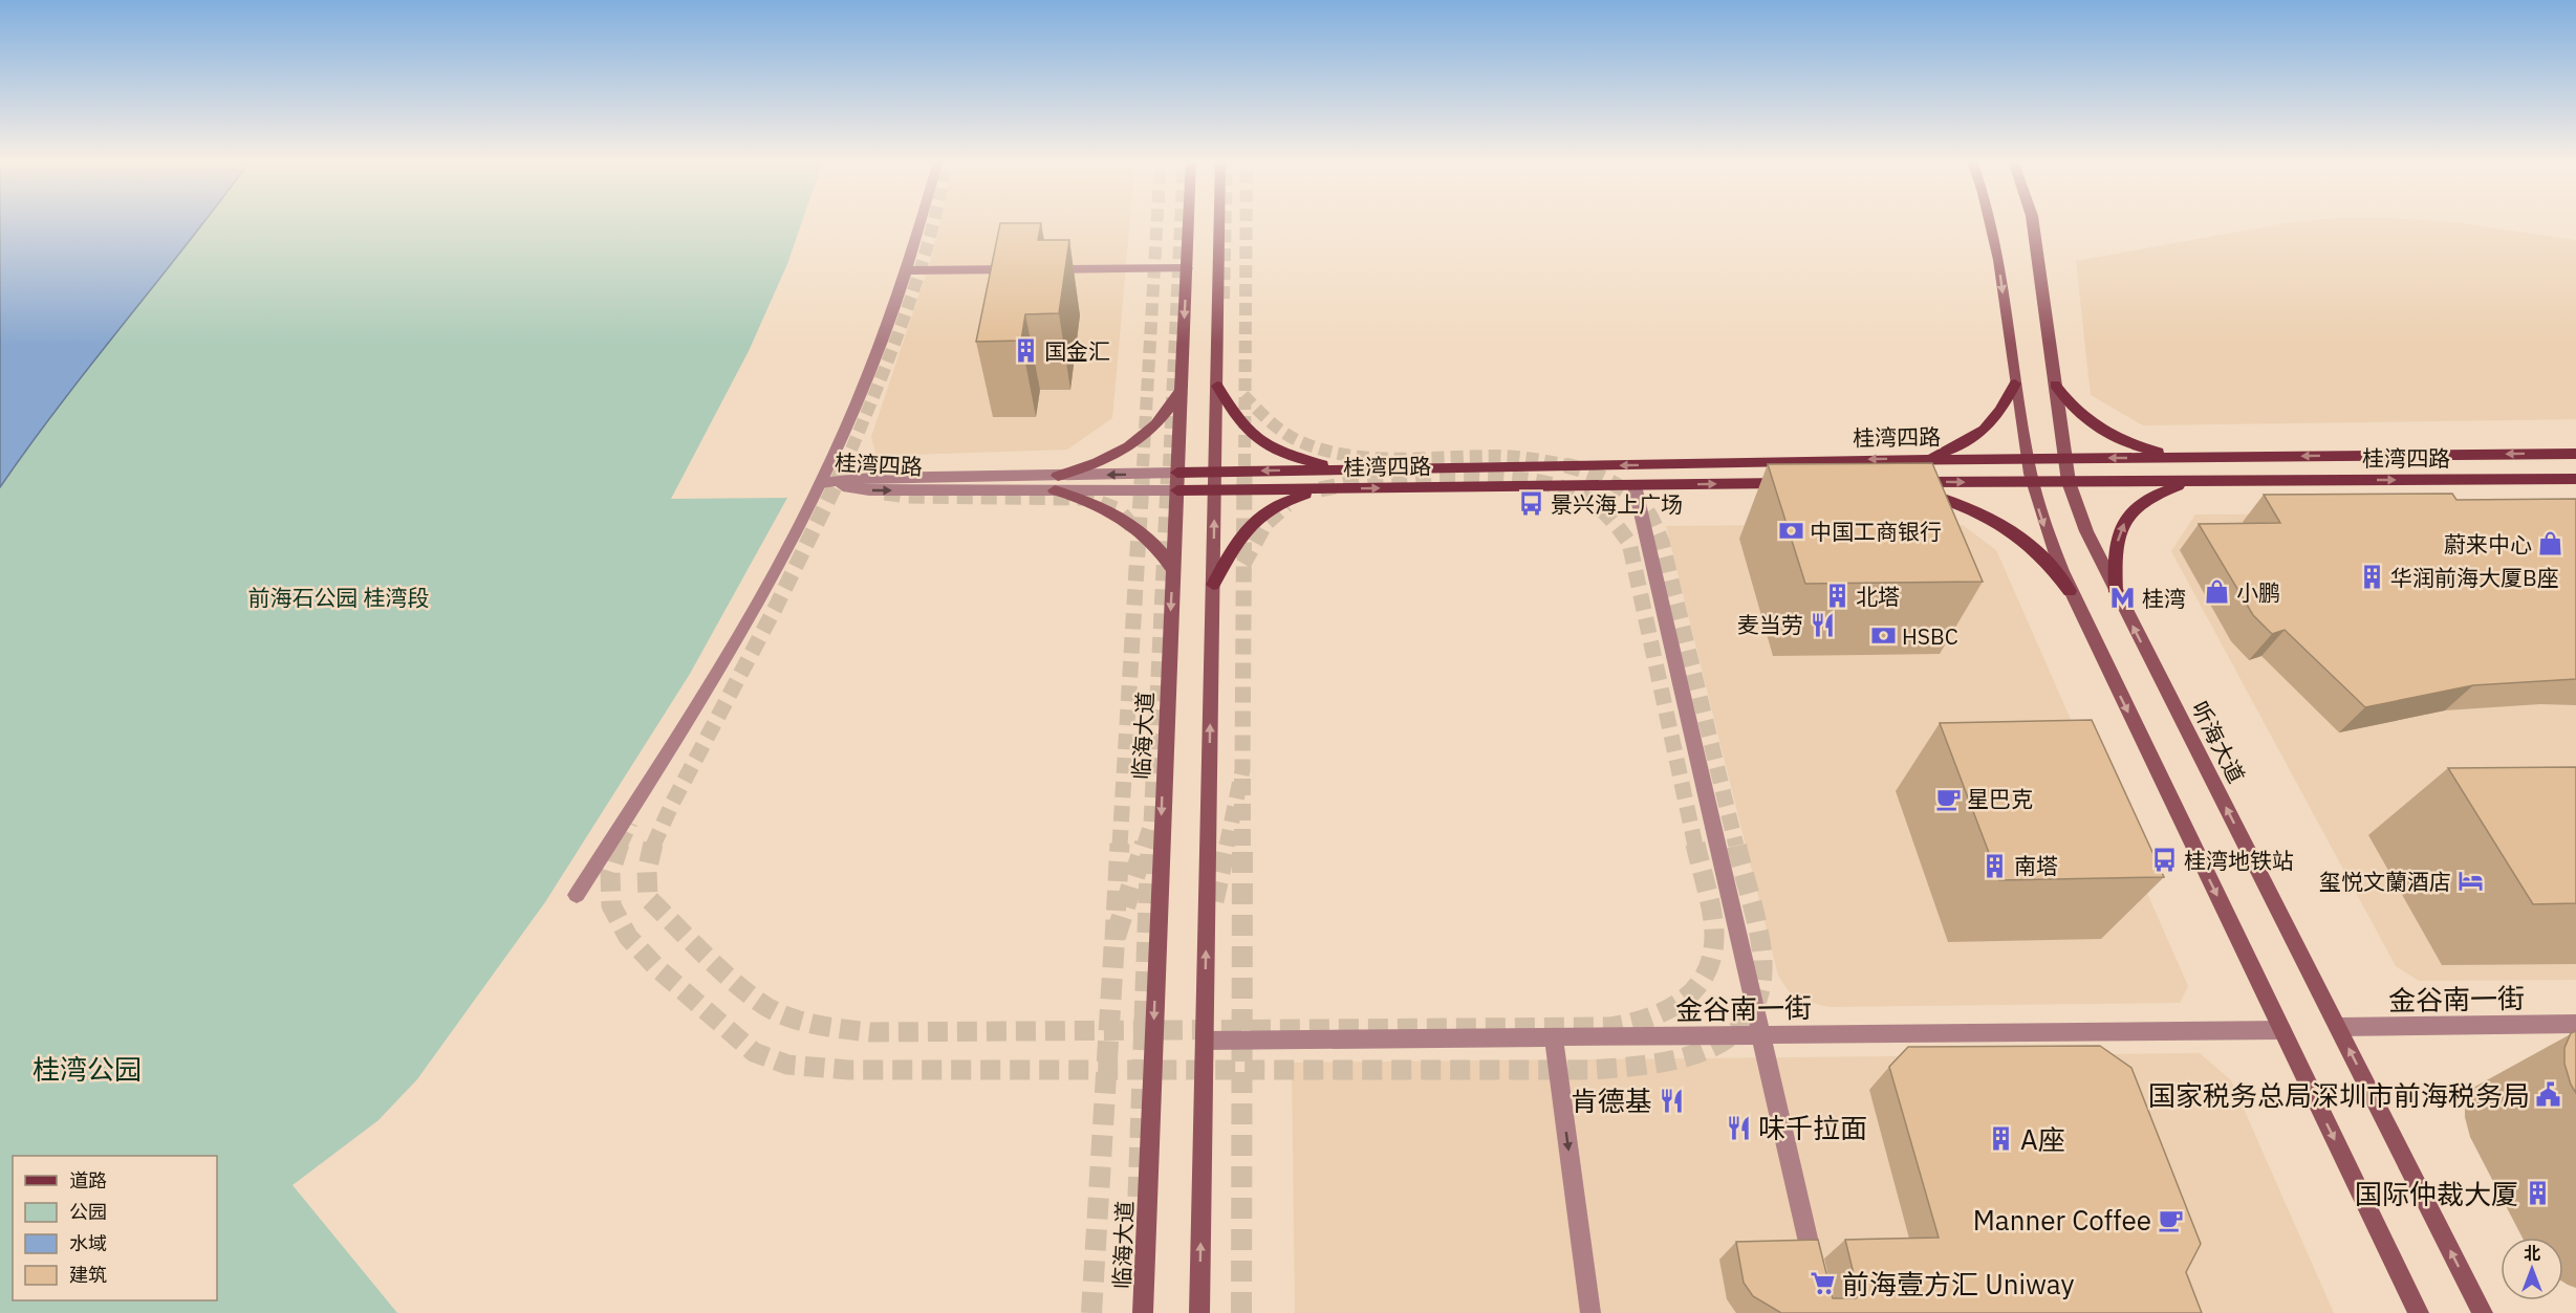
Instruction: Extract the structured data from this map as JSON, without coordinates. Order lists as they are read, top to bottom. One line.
{"streets":{"main road":["桂湾四路","临海大道","听海大道"],"street":["金谷南一街"]},"crossings":[["桂湾四路","临海大道"],["桂湾四路","听海大道"],["听海大道","金谷南一街"]],"parks":["前海石公园 桂湾段","桂湾公园"],"places":{"building":["国金汇","华润前海大厦B座","北塔","南塔","A座","国际仲裁大厦"],"bus stop":["景兴海上广场","桂湾地铁站"],"bank":["中国工商银行","HSBC"],"shop":["蔚来中心","小鹏"],"metro station":["桂湾"],"restaurant":["麦当劳","肯德基","味千拉面"],"cafe":["星巴克","Manner Coffee"],"hotel":["玺悦文蘭酒店"],"public building":["国家税务总局深圳市前海税务局"],"supermarket":["前海壹方汇 Uniway"]},"legend":["道路","公园","水域","建筑"],"north":"top"}
